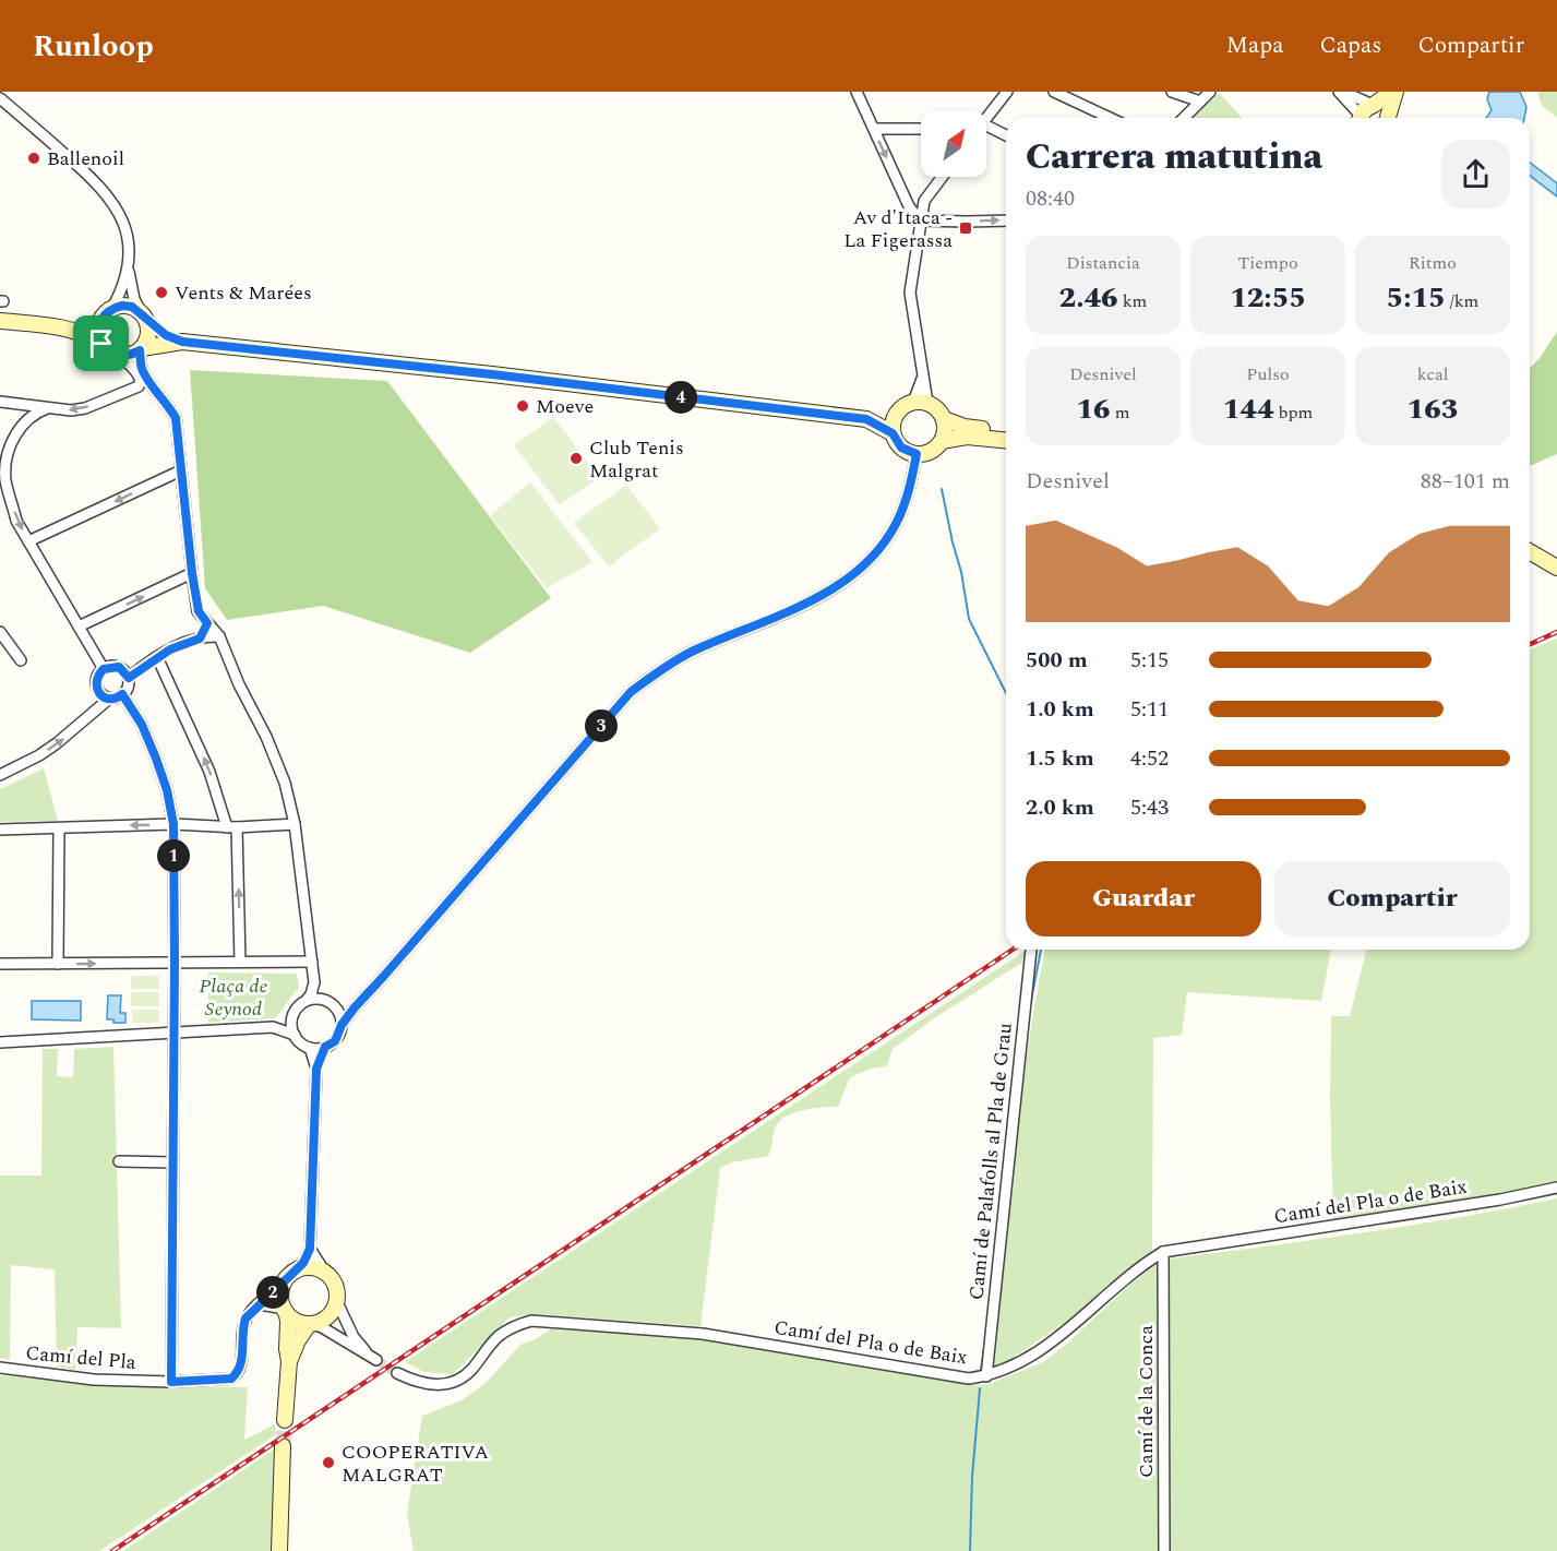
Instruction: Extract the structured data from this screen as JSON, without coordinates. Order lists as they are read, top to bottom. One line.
{"streets":{"street":["Camí de Palafolls al Pla de Grau","Camí del Pla o de Baix","Camí del Pla","Camí de la Conca"]},"crossings":[["Camí de Palafolls al Pla de Grau","Camí del Pla o de Baix"],["Camí del Pla o de Baix","Camí de la Conca"]],"parks":["Plaça de Seynod"],"places":{"other":["Ballenoil","Vents & Marées","Moeve","Club Tenis Malgrat","COOPERATIVA MALGRAT"],"transit":["Av d'Itaca - La Figerassa"]},"north":"top right","page":{"header":"Runloop","nav":["Mapa","Capas","Compartir"],"heading":["Carrera matutina","08:40"],"stats":[["Distancia","2.46 km"],["Tiempo","12:55"],["Ritmo","5:15 /km"],["Desnivel","16 m"],["Pulso","144 bpm"],["kcal","163"]],"pins":["4","3","1","2"],"chart":["Desnivel","88–101 m"],"list":[{"name":"500 m","note":"5:15"},{"name":"1.0 km","note":"5:11"},{"name":"1.5 km","note":"4:52"},{"name":"2.0 km","note":"5:43"}],"buttons":["Guardar","Compartir"]}}
